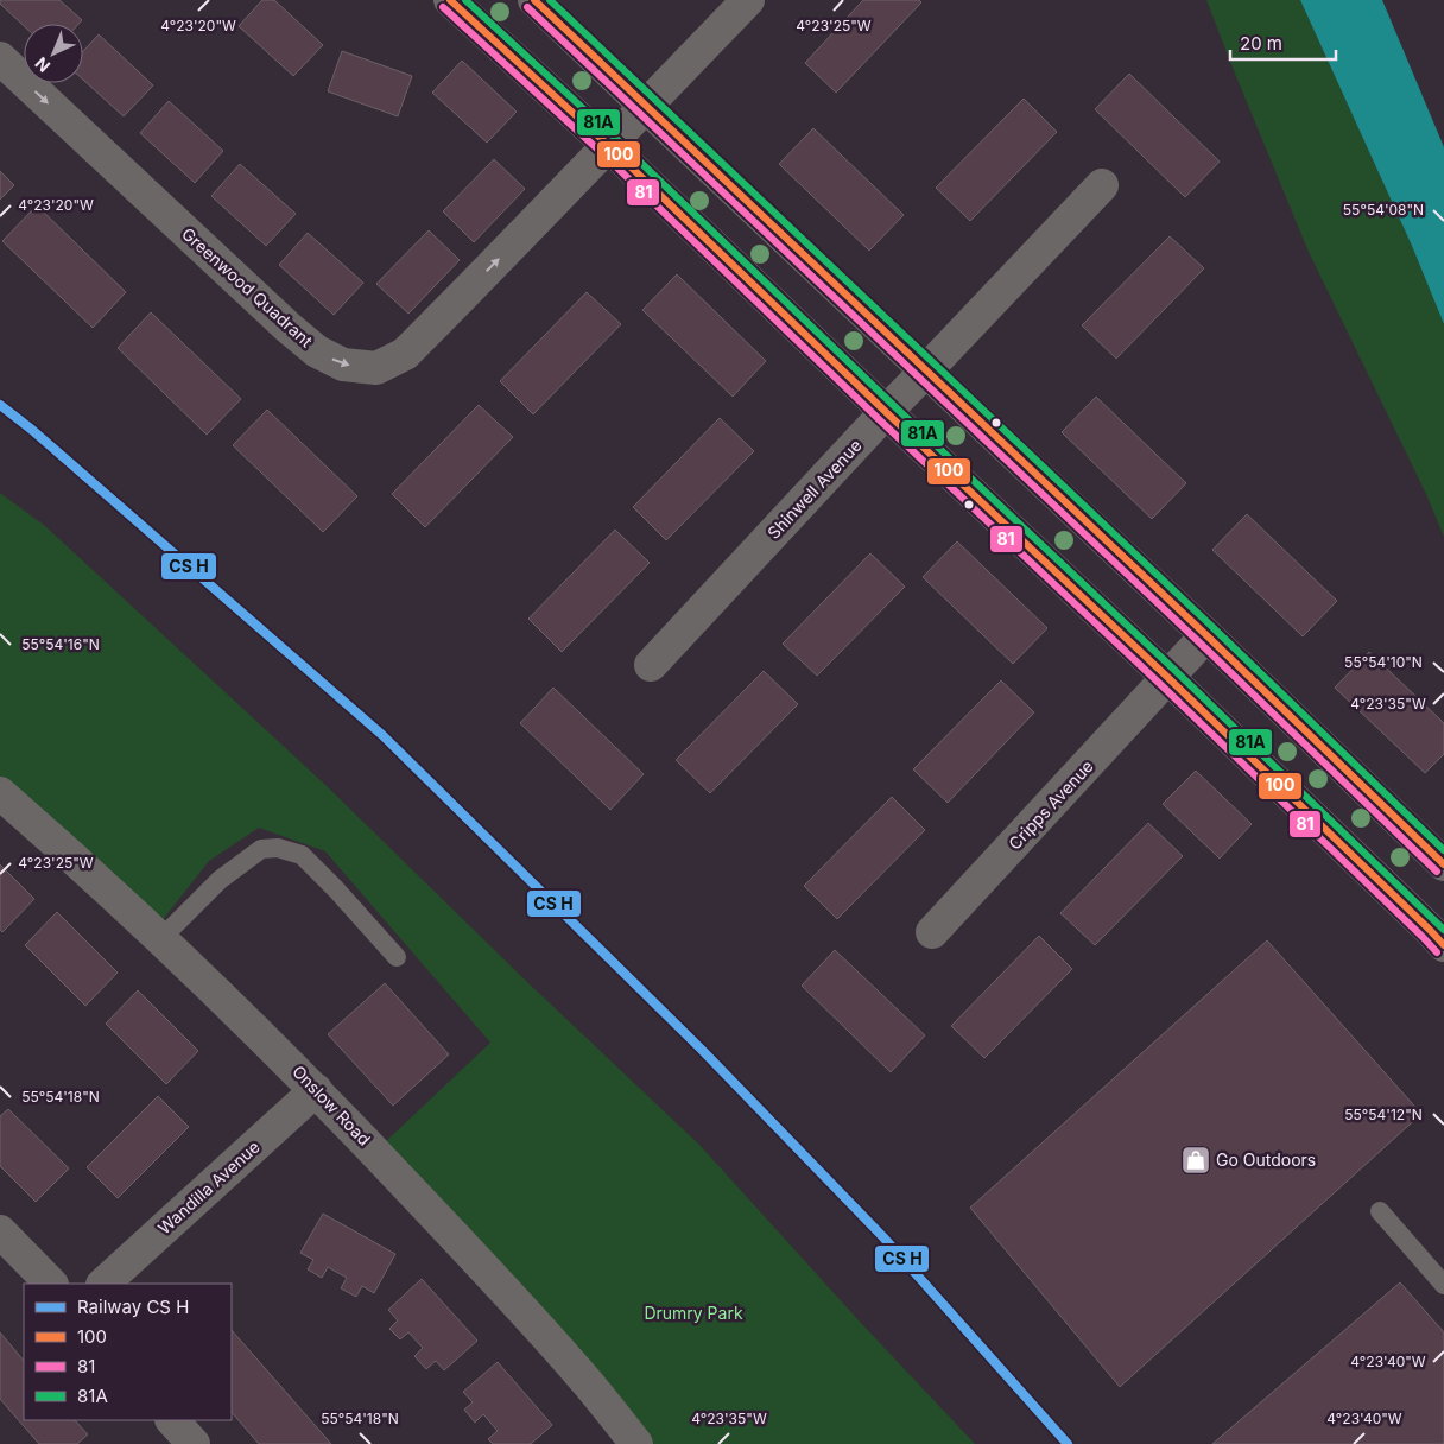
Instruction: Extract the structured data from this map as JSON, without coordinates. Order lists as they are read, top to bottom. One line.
{"streets":{"street":["Greenwood Quadrant","Shinwell Avenue","Cripps Avenue","Onslow Road","Wandilla Avenue"]},"crossings":[["Onslow Road","Wandilla Avenue"]],"parks":["Drumry Park"],"places":{"shop":["Go Outdoors"]},"lines":["transit line 100","transit line 81A","transit line 81"],"legend":["Railway CS H","100","81","81A"],"scale_bar":"20 m","north":"bottom left","coordinates":["4°23'25\"W","4°23'20\"W","55°54'08\"N","55°54'16\"N","55°54'10\"N","4°23'35\"W","55°54'18\"N","55°54'12\"N","4°23'40\"W"]}
